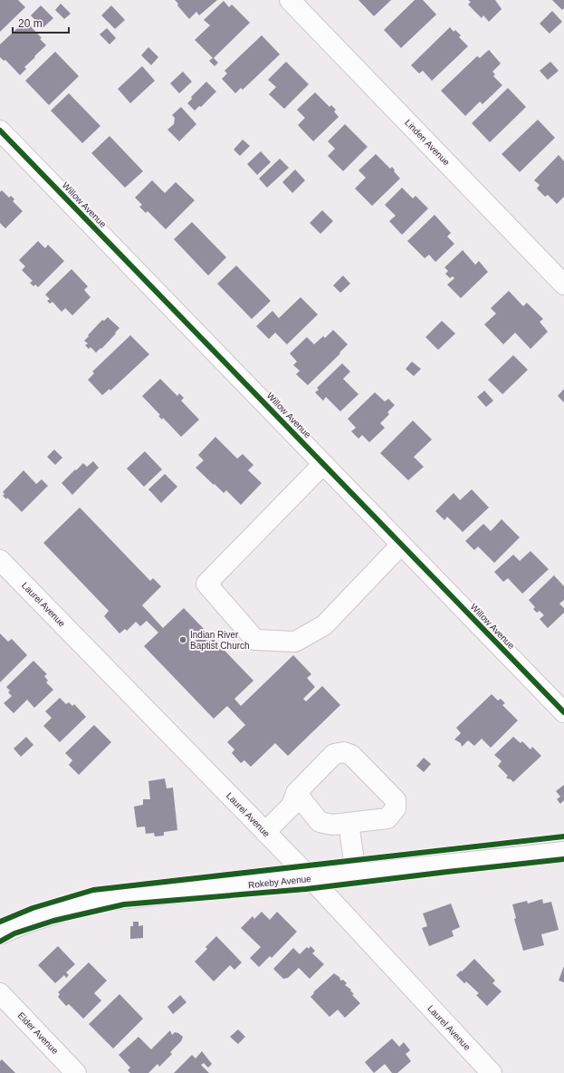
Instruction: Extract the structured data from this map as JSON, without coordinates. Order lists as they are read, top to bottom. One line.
{"streets":{"street":["Linden Avenue","Willow Avenue","Laurel Avenue","Rokeby Avenue","Elder Avenue"]},"crossings":[["Laurel Avenue","Rokeby Avenue"]],"places":["Indian River Baptist Church"],"scale_bar":"20 m"}
